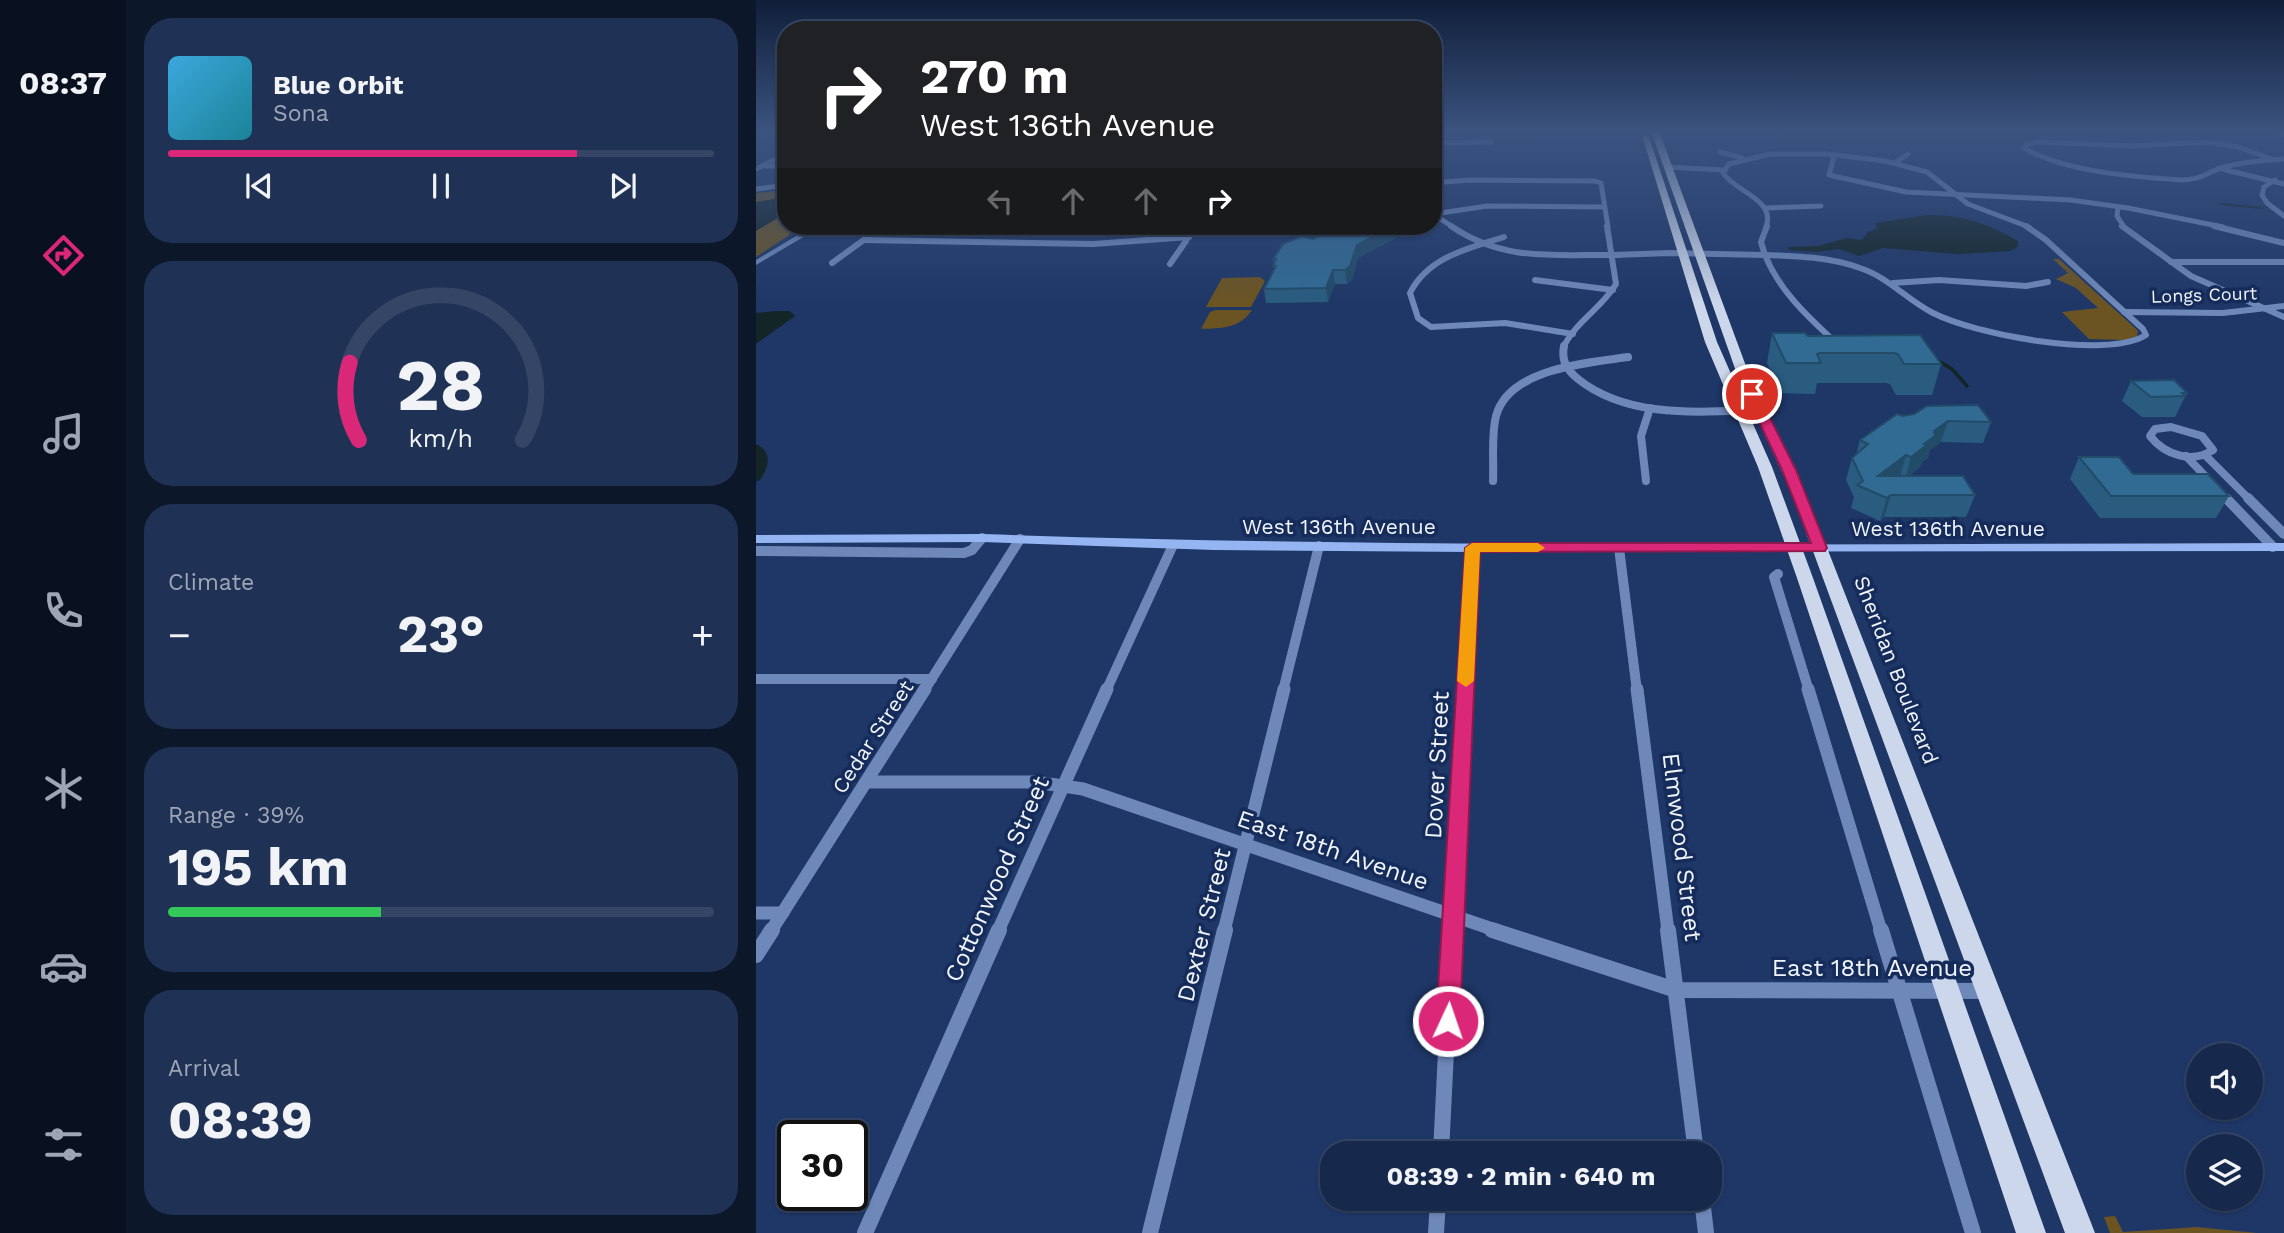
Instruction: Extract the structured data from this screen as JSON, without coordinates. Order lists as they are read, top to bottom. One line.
{"streets":{"main road":["West 136th Avenue","Sheridan Boulevard"],"street":["Longs Court","Cedar Street","Dover Street","Elmwood Street","East 18th Avenue","Cottonwood Street","Dexter Street"]},"crossings":[["West 136th Avenue","Sheridan Boulevard"],["West 136th Avenue","Cedar Street"],["West 136th Avenue","Dover Street"],["West 136th Avenue","Elmwood Street"],["West 136th Avenue","Cottonwood Street"],["West 136th Avenue","Dexter Street"],["Sheridan Boulevard","East 18th Avenue"],["Cedar Street","East 18th Avenue"],["Dover Street","East 18th Avenue"],["Elmwood Street","East 18th Avenue"],["East 18th Avenue","Cottonwood Street"],["East 18th Avenue","Dexter Street"]],"page":{"tabs":"08:37","turn":["270 m","West 136th Avenue"],"song":["Blue Orbit","Sona"],"tile":["Climate",["Range · 39%","195 km"],["Arrival","08:39"]],"heat":["−","23°","+"],"limit":"30","trip":"08:39 · 2 min · 640 m","gauge":["28","km/h"]}}
